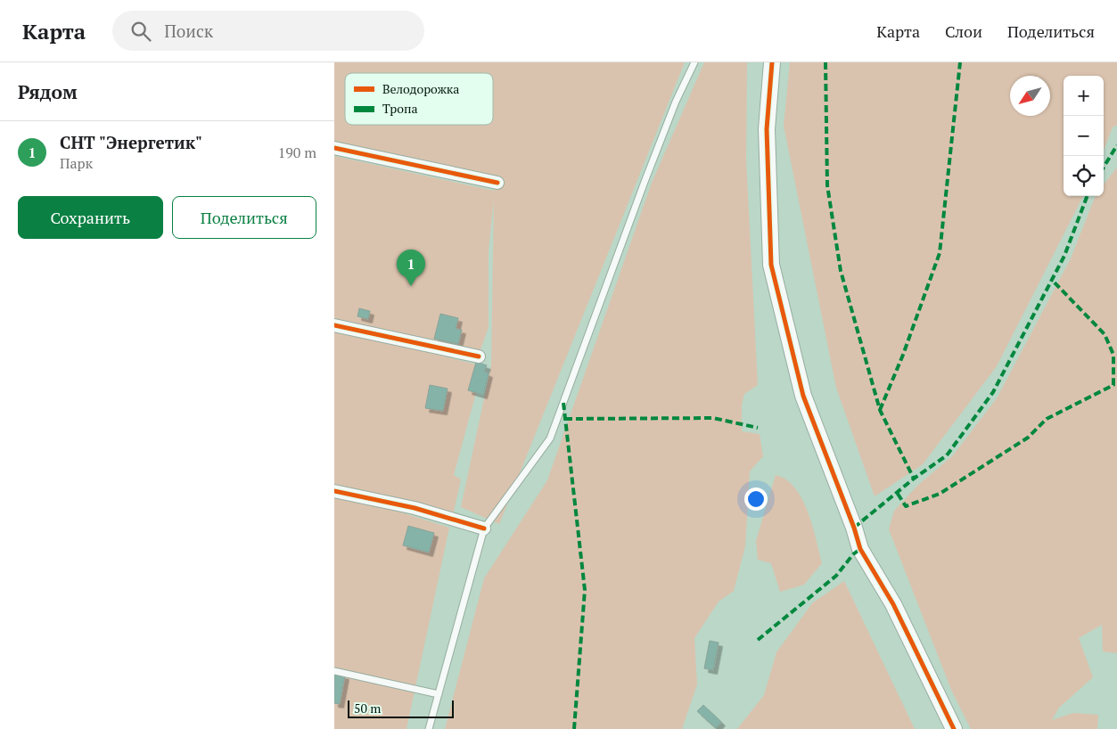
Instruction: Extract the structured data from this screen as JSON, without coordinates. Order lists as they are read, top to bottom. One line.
{"legend":["Велодорожка","Тропа"],"scale_bar":"50 m","north":"bottom left","page":{"header":"Карта","search":"Поиск","nav":["Карта","Слои","Поделиться"],"heading":"Рядом","map_buttons":["+","−"],"list":[{"mark":"1","name":"СНТ \"Энергетик\"","note":"Парк","value":"190 m"}],"buttons":["Сохранить","Поделиться"],"pins":"1","scale":"50 m"}}
